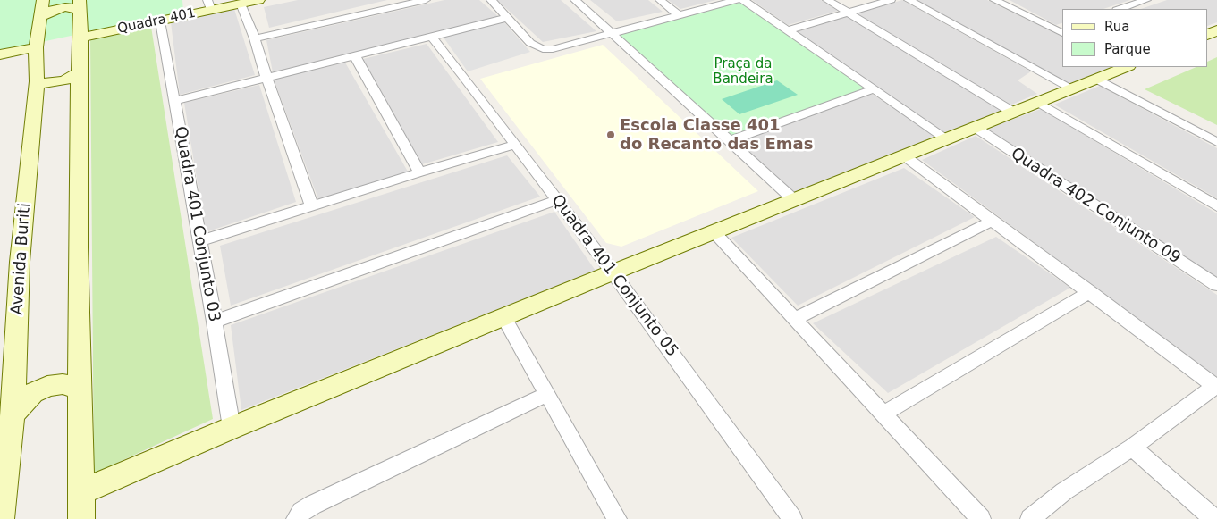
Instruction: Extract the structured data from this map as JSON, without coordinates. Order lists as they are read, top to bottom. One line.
{"streets":{"main road":["Quadra 401","Avenida Buriti"],"street":["Quadra 402 Conjunto 09","Quadra 401 Conjunto 03","Quadra 401 Conjunto 05"]},"crossings":[["Quadra 401","Quadra 401 Conjunto 03"]],"parks":["Praça da Bandeira"],"places":["Escola Classe 401 do Recanto das Emas"],"legend":["Rua","Parque"]}
